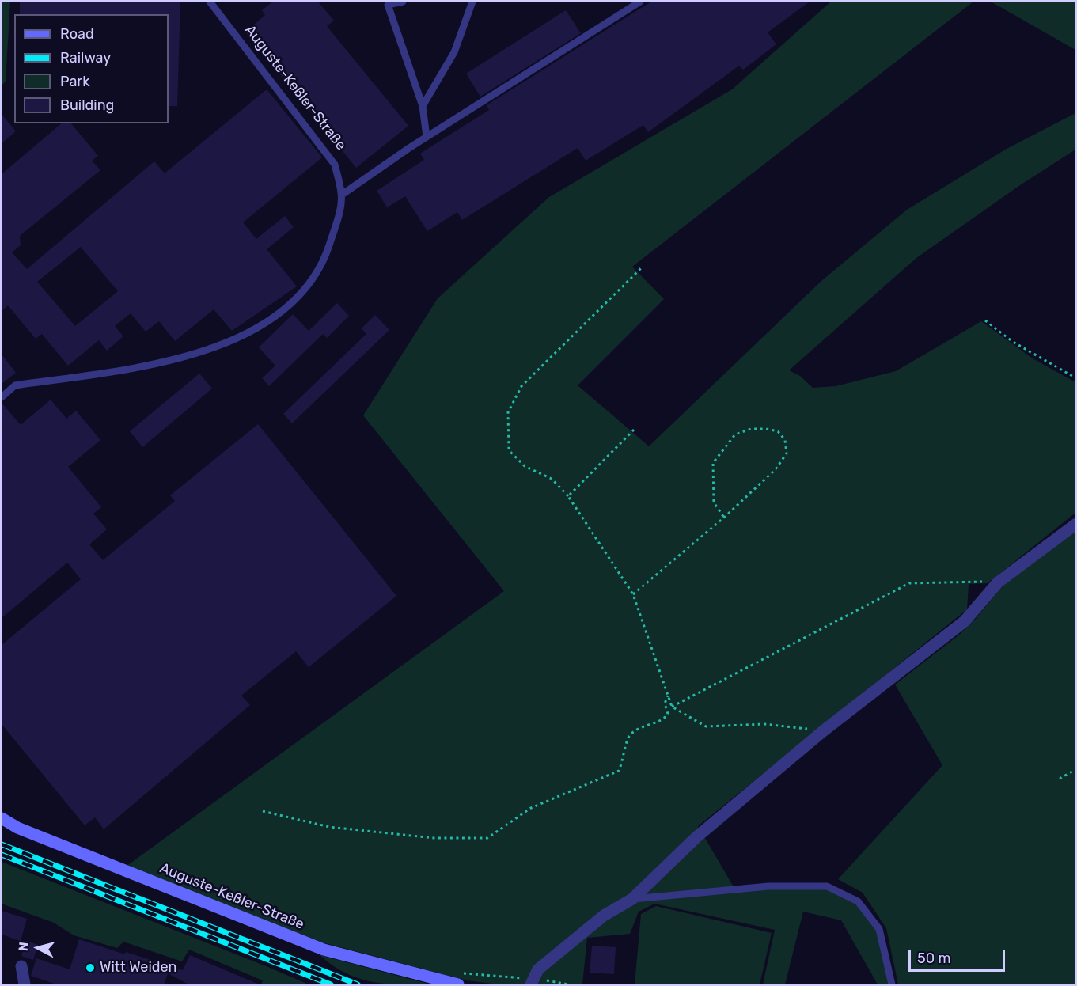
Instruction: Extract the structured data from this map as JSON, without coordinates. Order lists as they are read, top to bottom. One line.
{"streets":{"street":["Auguste-Keßler-Straße"]},"places":["Witt Weiden"],"legend":["Road","Railway","Park","Building"],"scale_bar":"50 m","north":"left"}
